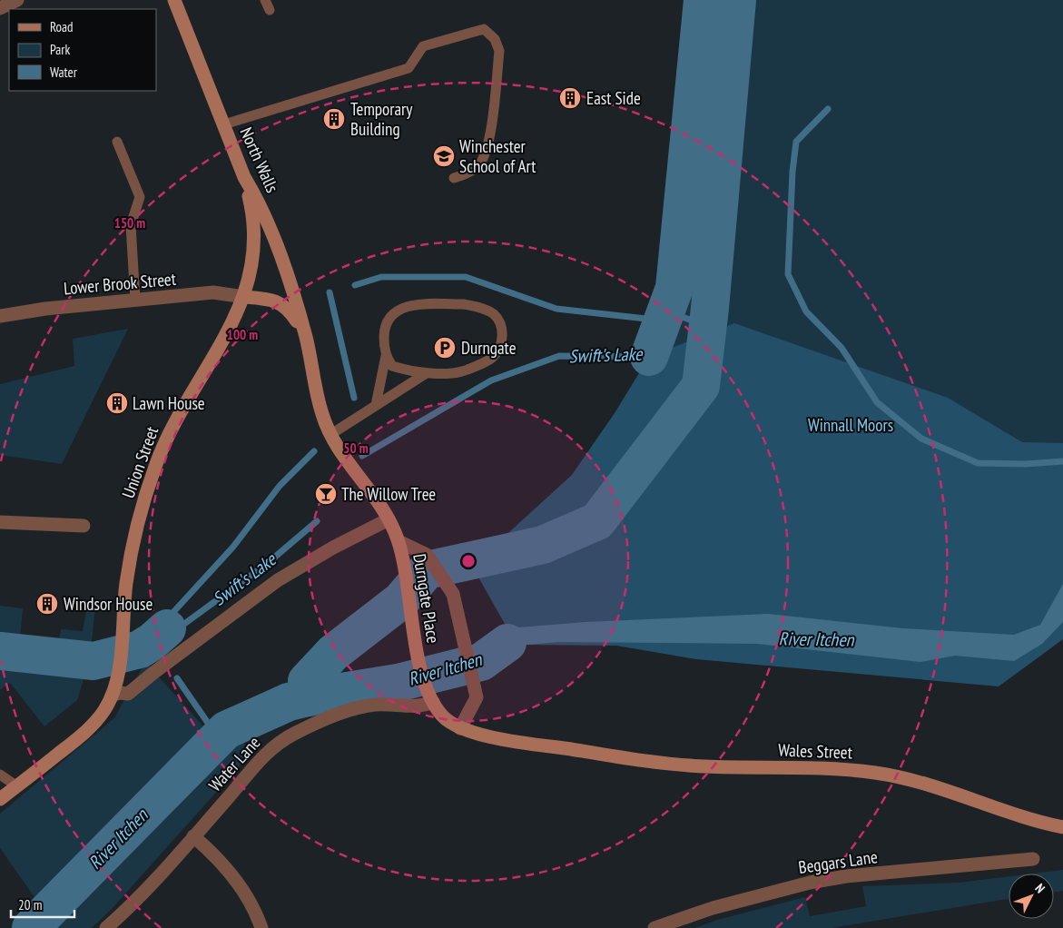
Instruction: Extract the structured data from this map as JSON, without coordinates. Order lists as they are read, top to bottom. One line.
{"streets":{"street":["North Walls","Lower Brook Street","Union Street","Durngate Place","Wales Street","Water Lane","Beggars Lane"]},"crossings":[["North Walls","Lower Brook Street"],["North Walls","Union Street"],["North Walls","Durngate Place"],["Lower Brook Street","Union Street"],["Durngate Place","Wales Street"],["Durngate Place","Water Lane"]],"water":["Swift's Lake","River Itchen"],"parks":["Winnall Moors"],"places":{"building":["East Side","Temporary Building","Lawn House","Windsor House"],"school or university":["Winchester School of Art"],"parking":["Durngate"],"bar":["The Willow Tree"]},"legend":["Road","Park","Water"],"scale_bar":"20 m","north":"top right","rings":["150 m","100 m","50 m"]}
